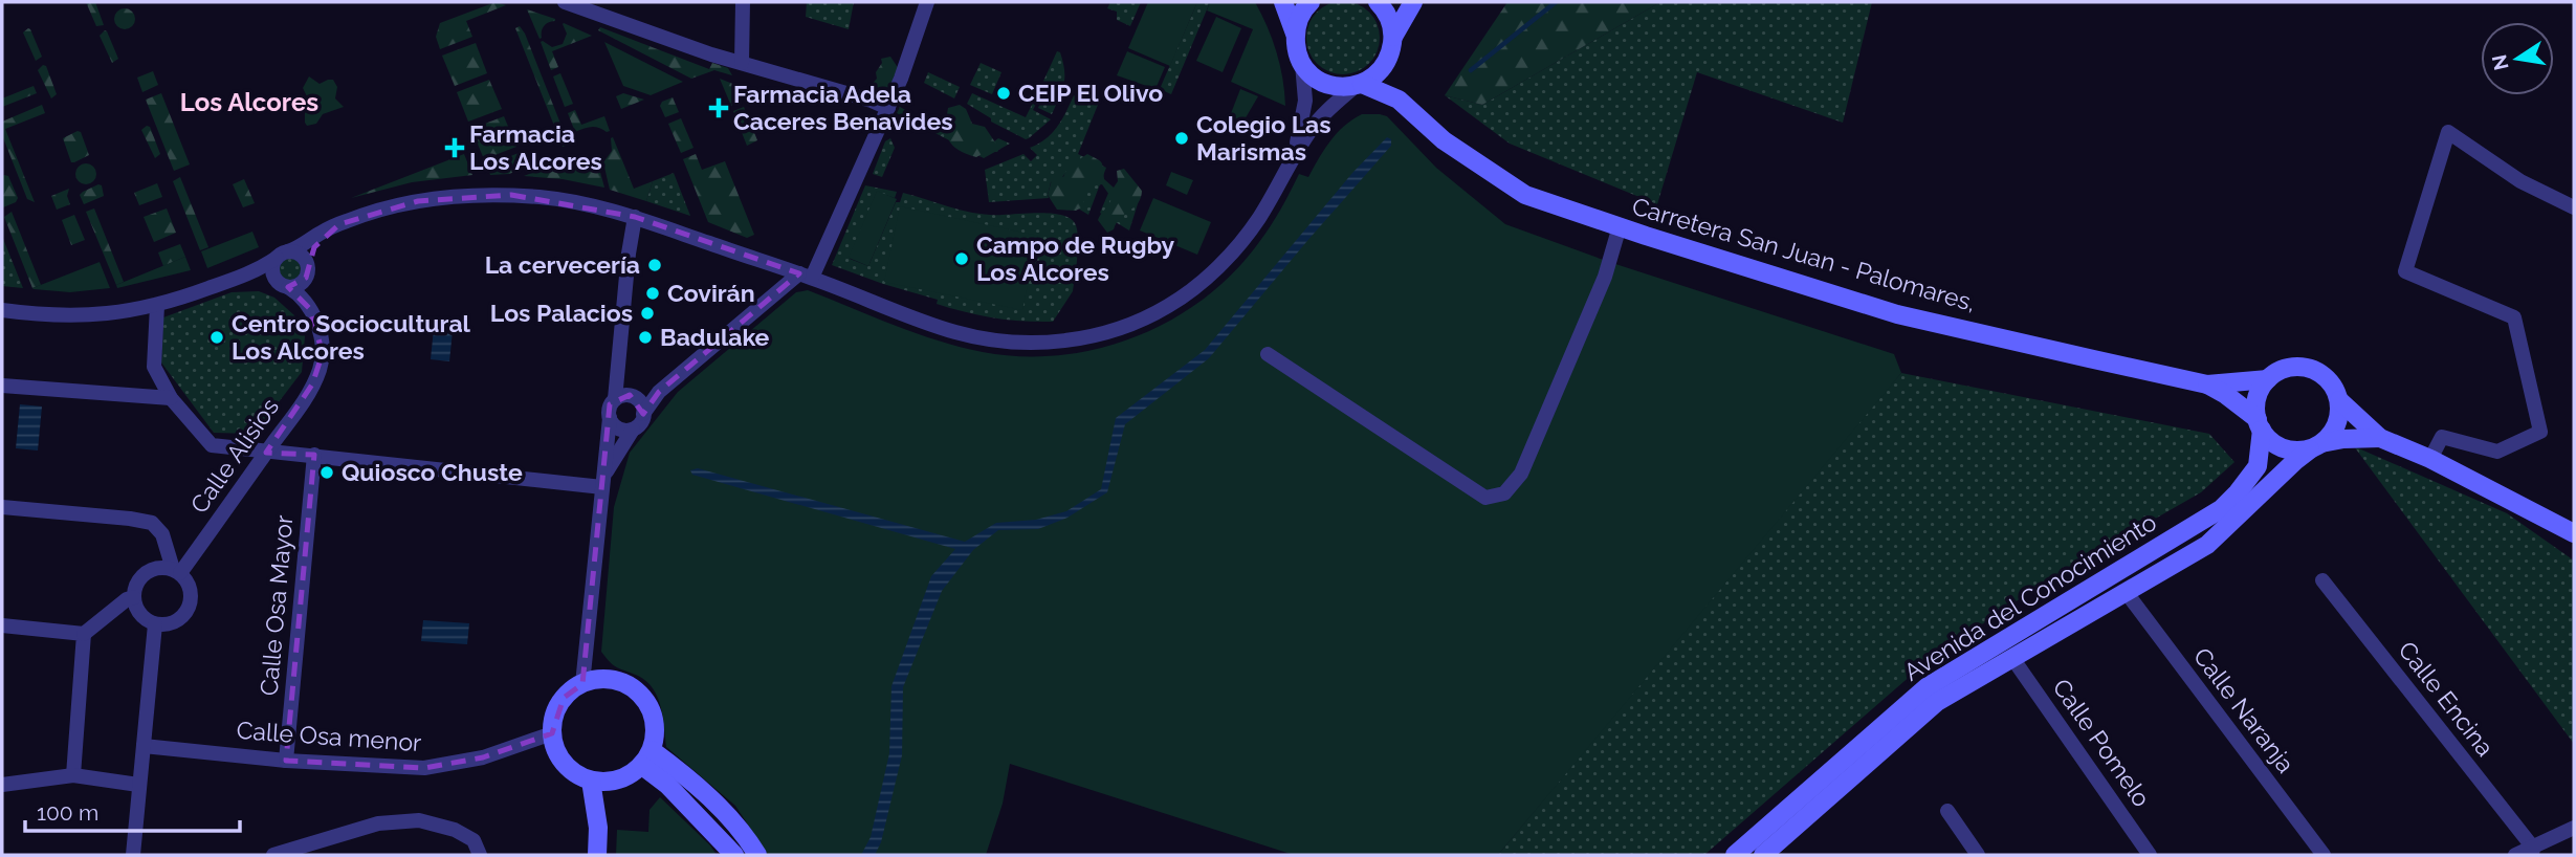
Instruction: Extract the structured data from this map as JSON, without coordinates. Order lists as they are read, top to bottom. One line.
{"streets":{"street":["Carretera San Juan - Palomares,","Calle Alisios","Avenida del Conocimiento","Calle Osa Mayor","Calle Encina","Calle Naranja","Calle Osa menor","Calle Pomelo"]},"crossings":[["Carretera San Juan - Palomares,","Avenida del Conocimiento"],["Avenida del Conocimiento","Calle Naranja"],["Avenida del Conocimiento","Calle Pomelo"],["Calle Osa Mayor","Calle Osa menor"]],"districts":["Los Alcores"],"places":{"other":["CEIP El Olivo","Colegio Las Marismas","Campo de Rugby Los Alcores","La cervecería","Covirán","Los Palacios","Centro Sociocultural Los Alcores","Badulake","Quiosco Chuste"],"health":["Farmacia Adela Caceres Benavides","Farmacia Los Alcores"]},"scale_bar":"100 m","north":"left"}
